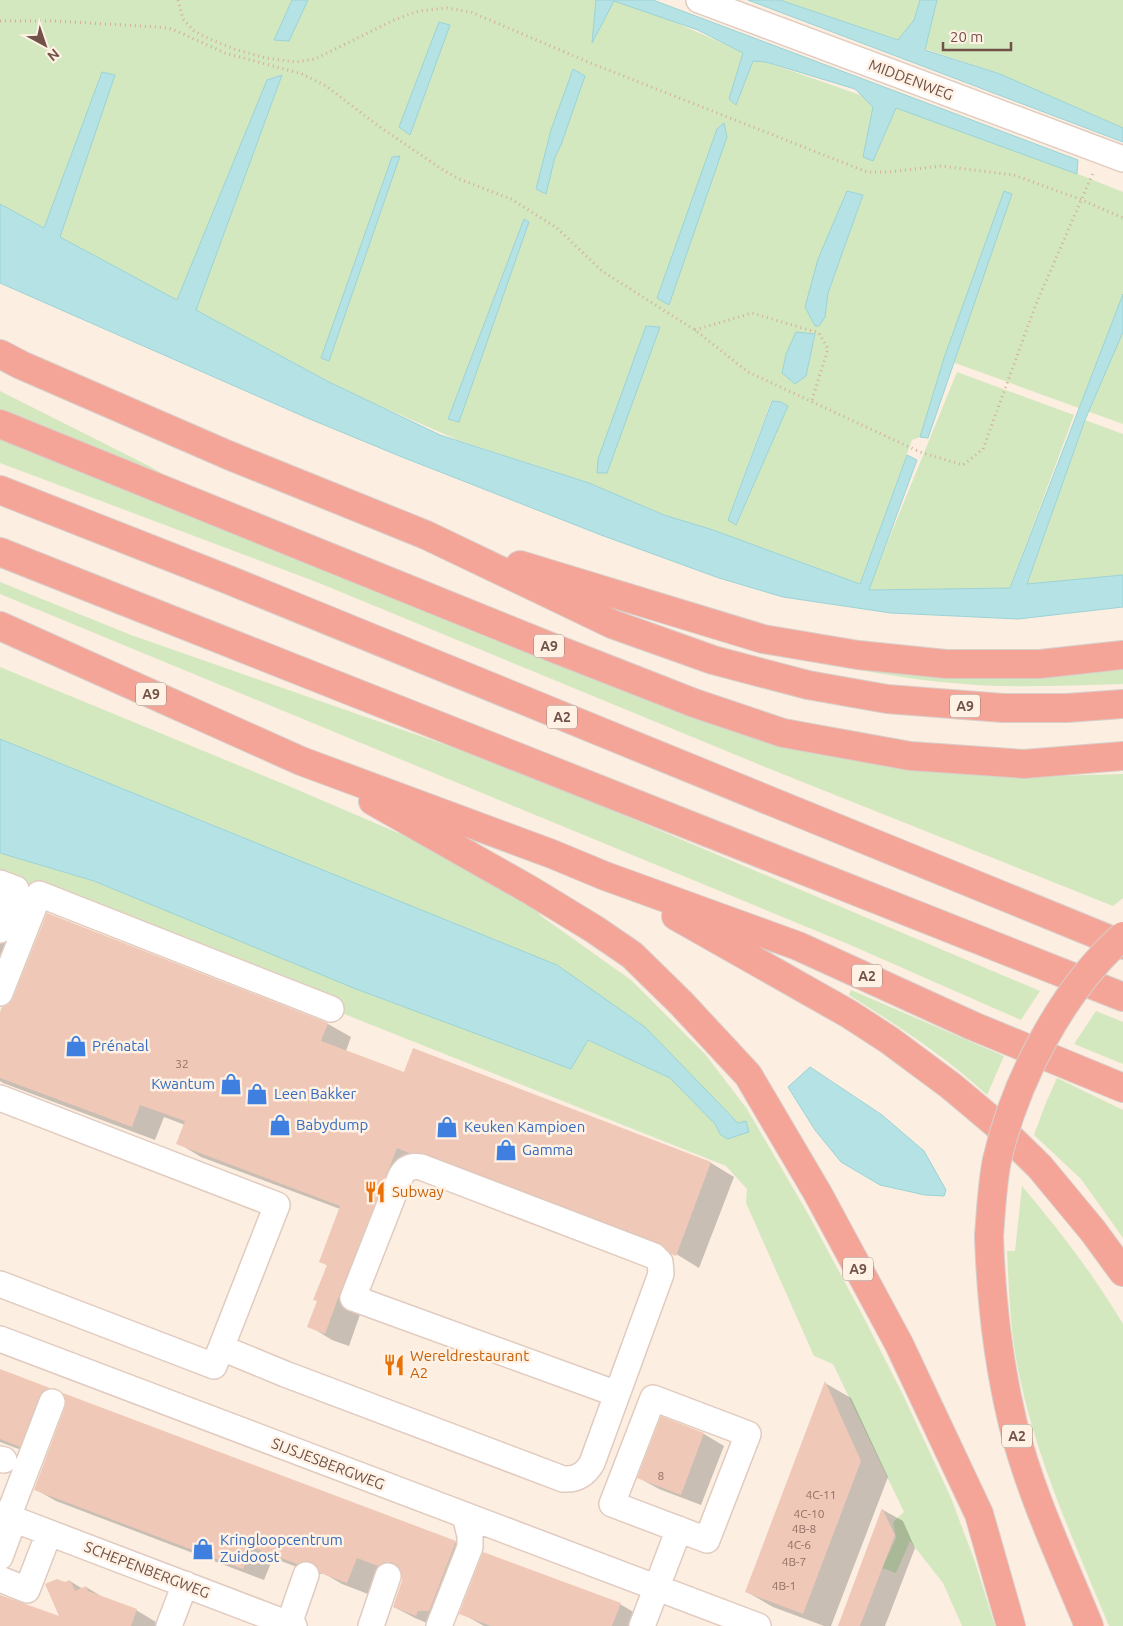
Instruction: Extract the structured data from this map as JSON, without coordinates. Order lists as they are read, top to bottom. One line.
{"streets":{"highway":["A9","A2"],"street":["MIDDENWEG","SIJSJESBERGWEG","SCHEPENBERGWEG"]},"crossings":[["A9","A2"]],"places":{"shop":["Prénatal","Kwantum","Leen Bakker","Babydump","Keuken Kampioen","Gamma","Kringloopcentrum Zuidoost"],"restaurant":["Subway","Wereldrestaurant A2"]},"house_numbers":["32","8","4C-11","4C-10","4B-8","4C-6","4B-7","4B-1"],"scale_bar":"20 m","north":"bottom right"}
